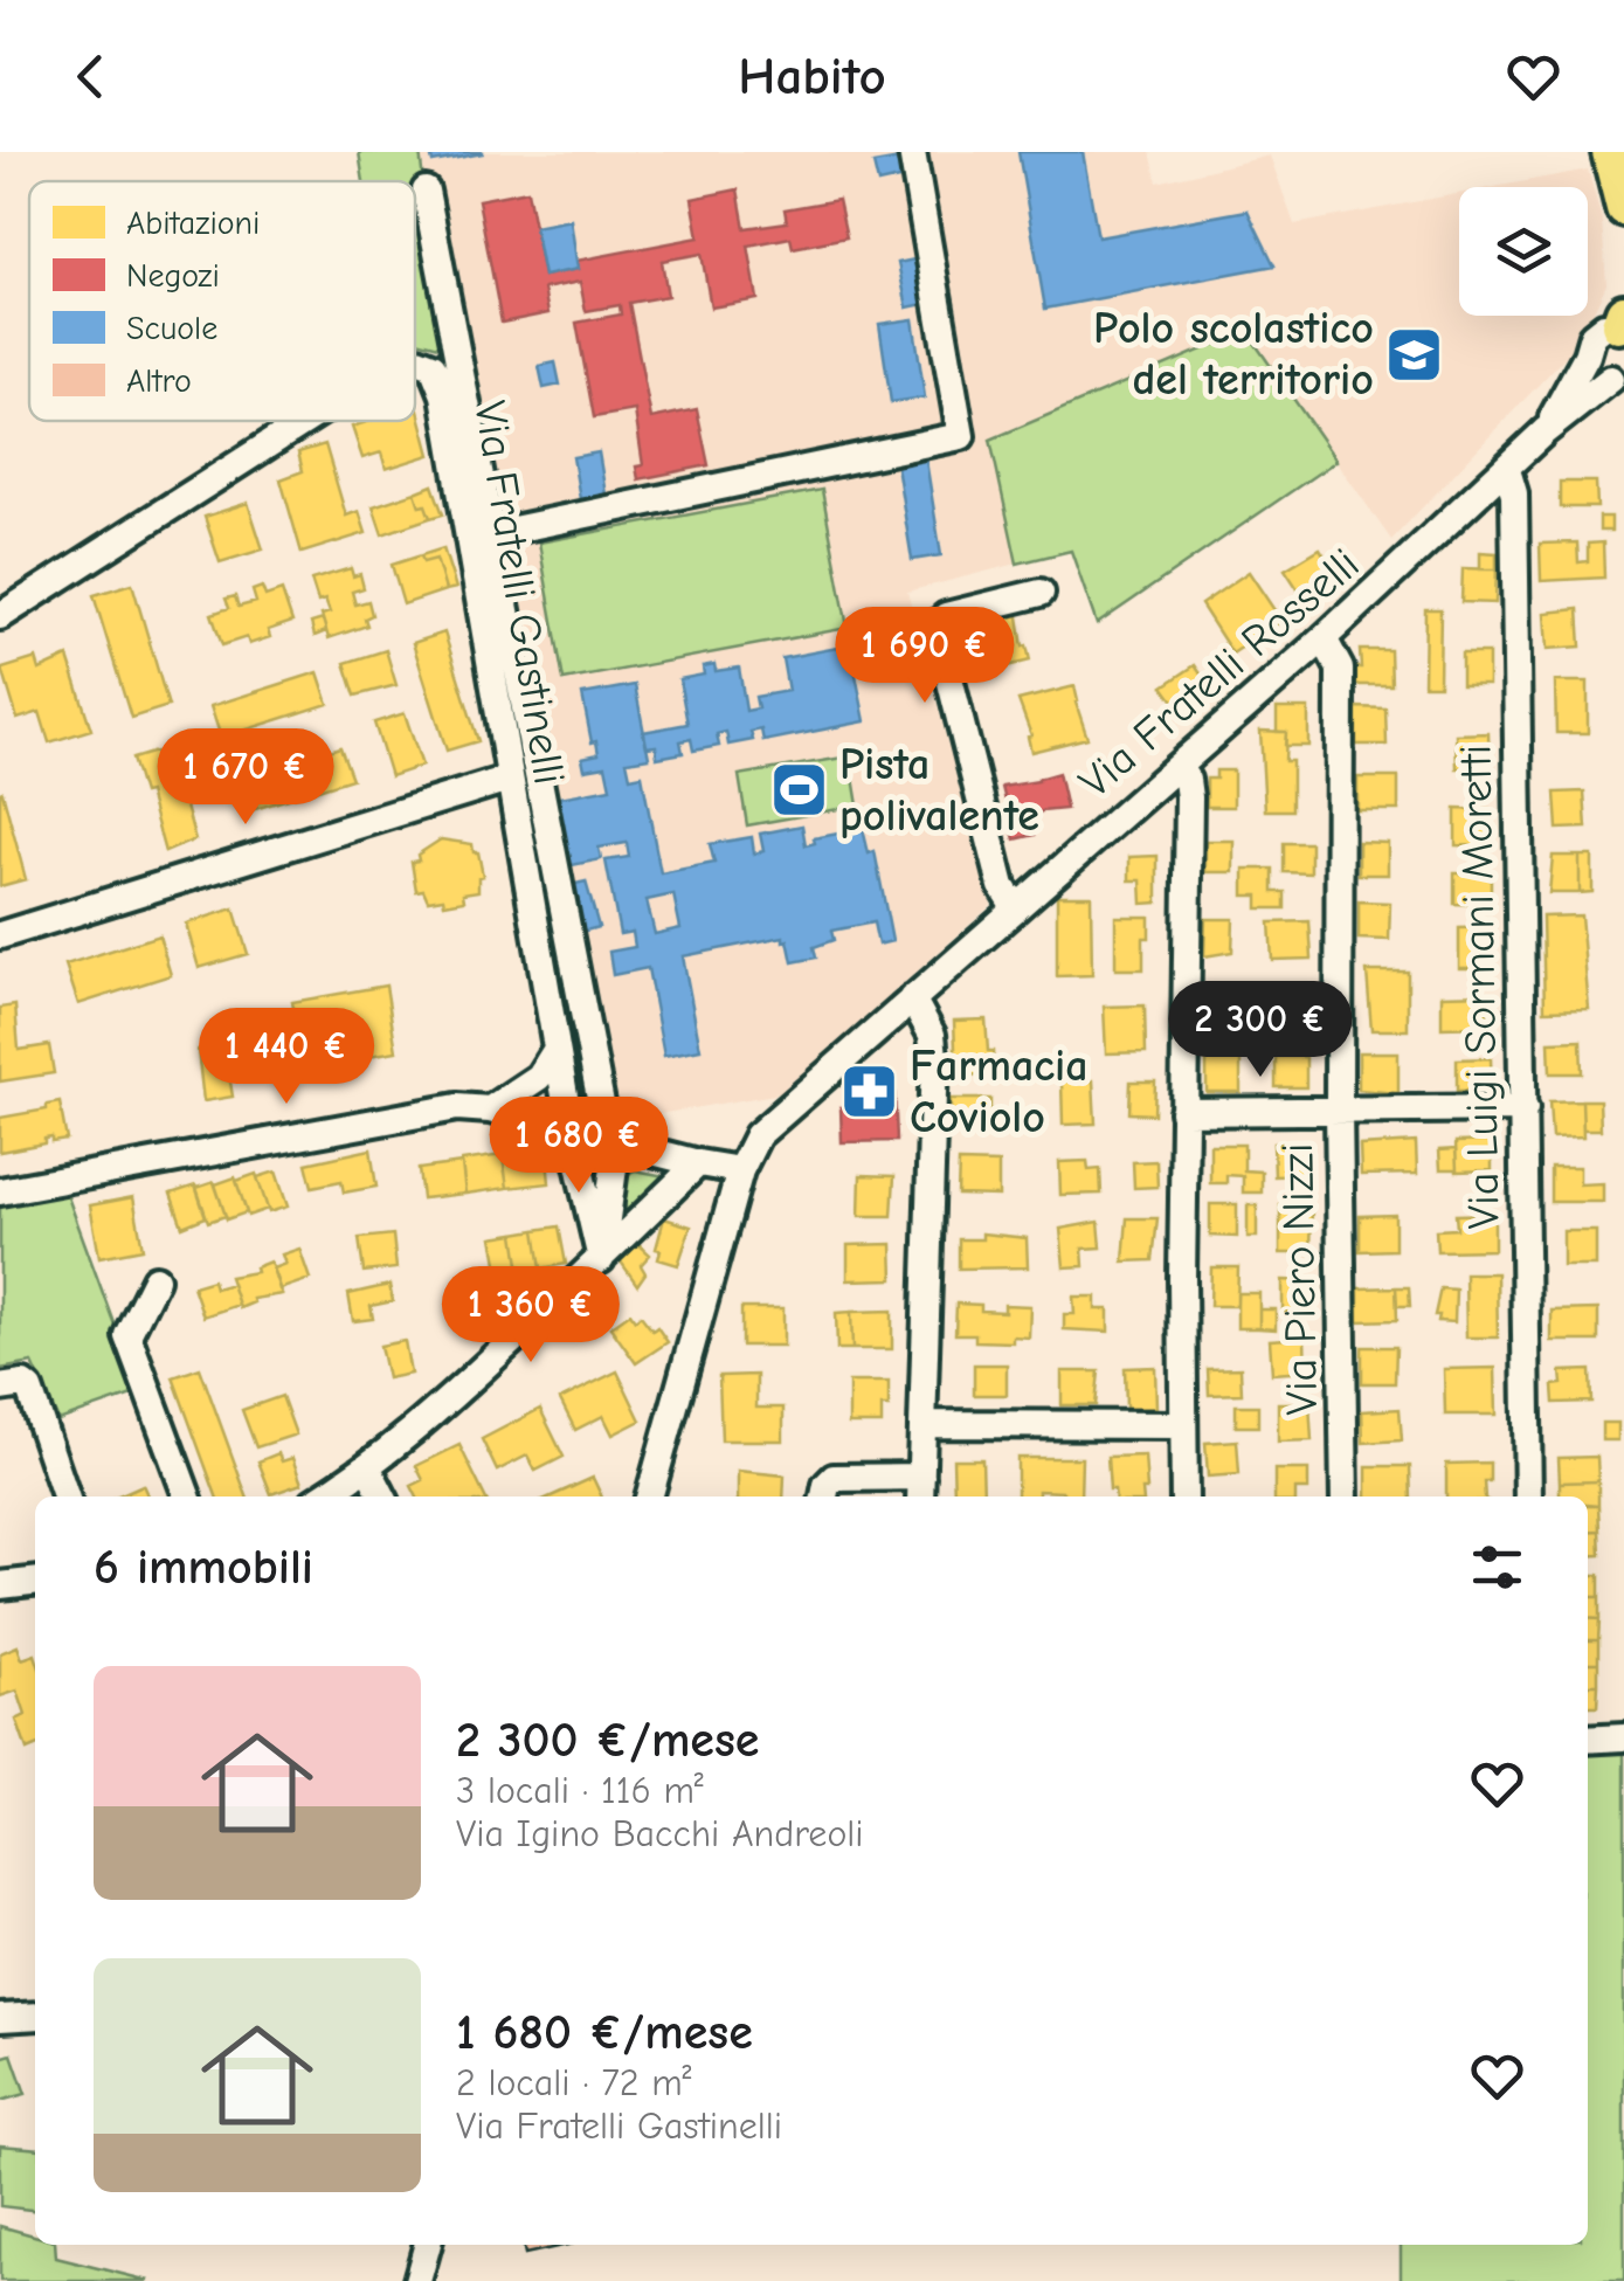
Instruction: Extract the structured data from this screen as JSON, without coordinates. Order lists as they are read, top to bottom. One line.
{"streets":{"street":["Via Fratelli Gastinelli","Via Fratelli Rosselli","Via Luigi Sormani Moretti","Via Piero Nizzi"]},"crossings":[["Via Fratelli Rosselli","Via Luigi Sormani Moretti"],["Via Fratelli Rosselli","Via Piero Nizzi"]],"places":{"school or university":["Polo scolastico del territorio"],"sports":["Pista polivalente"],"pharmacy":["Farmacia Coviolo"]},"legend":["Abitazioni","Negozi","Scuole","Altro"],"page":{"header":"Habito","price":["1 690 €","1 670 €","2 300 €","1 440 €","1 680 €","1 360 €"],"heading":"6 immobili","list":[{"name":"2 300 €/mese","note":"3 locali · 116 m² · Via Igino Bacchi Andreoli"},{"name":"1 680 €/mese","note":"2 locali · 72 m² · Via Fratelli Gastinelli"}]}}
